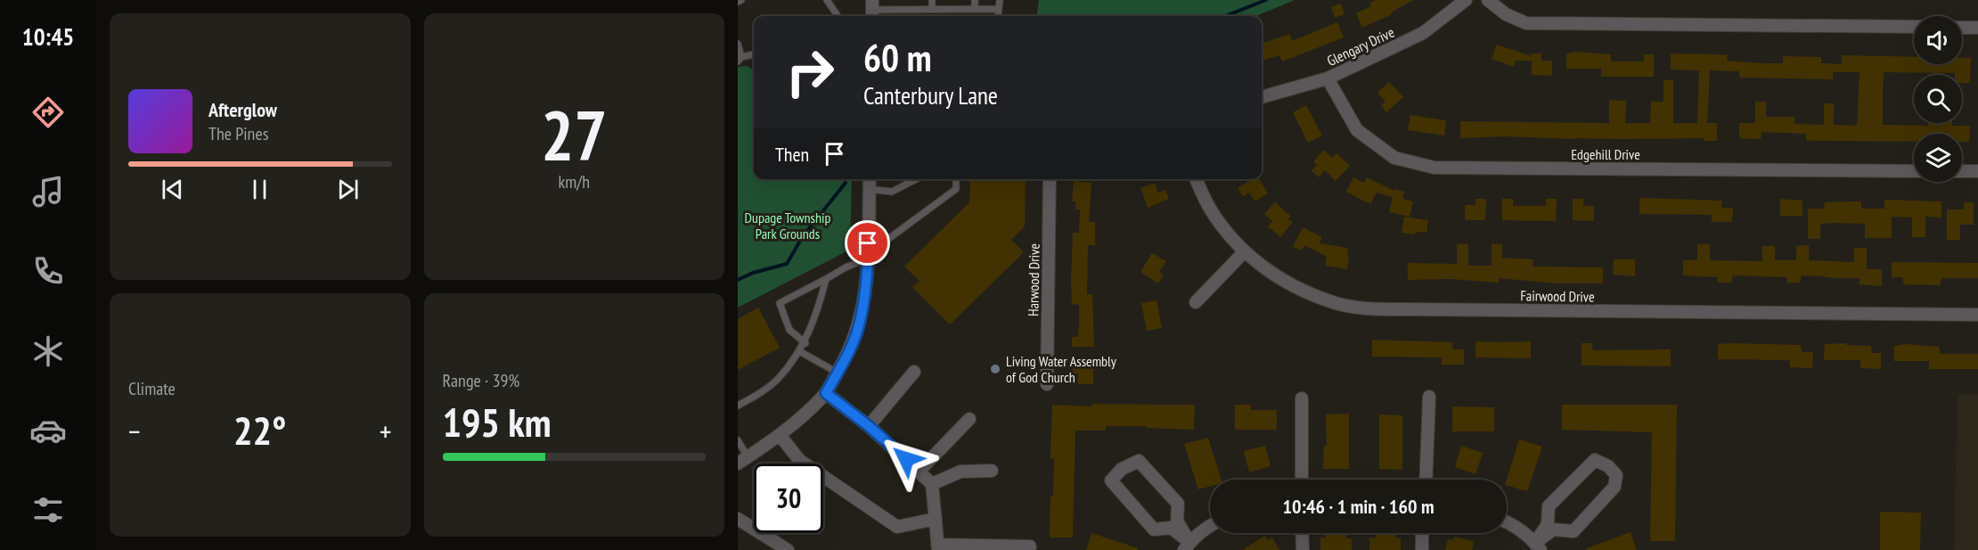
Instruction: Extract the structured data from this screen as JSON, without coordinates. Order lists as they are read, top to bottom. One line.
{"streets":{"street":["Glengary Drive","Edgehill Drive","Harwood Drive","Fairwood Drive"]},"crossings":[["Glengary Drive","Edgehill Drive"]],"parks":["Dupage Township Park Grounds"],"places":["Living Water Assembly of God Church"],"page":{"tabs":"10:45","tile":[["27","km/h"],"Climate",["Range · 39%","195 km"]],"turn":["60 m","Canterbury Lane"],"song":["Afterglow","The Pines"],"then":"Then","heat":["−","22°","+"],"limit":"30","trip":"10:46 · 1 min · 160 m"}}
